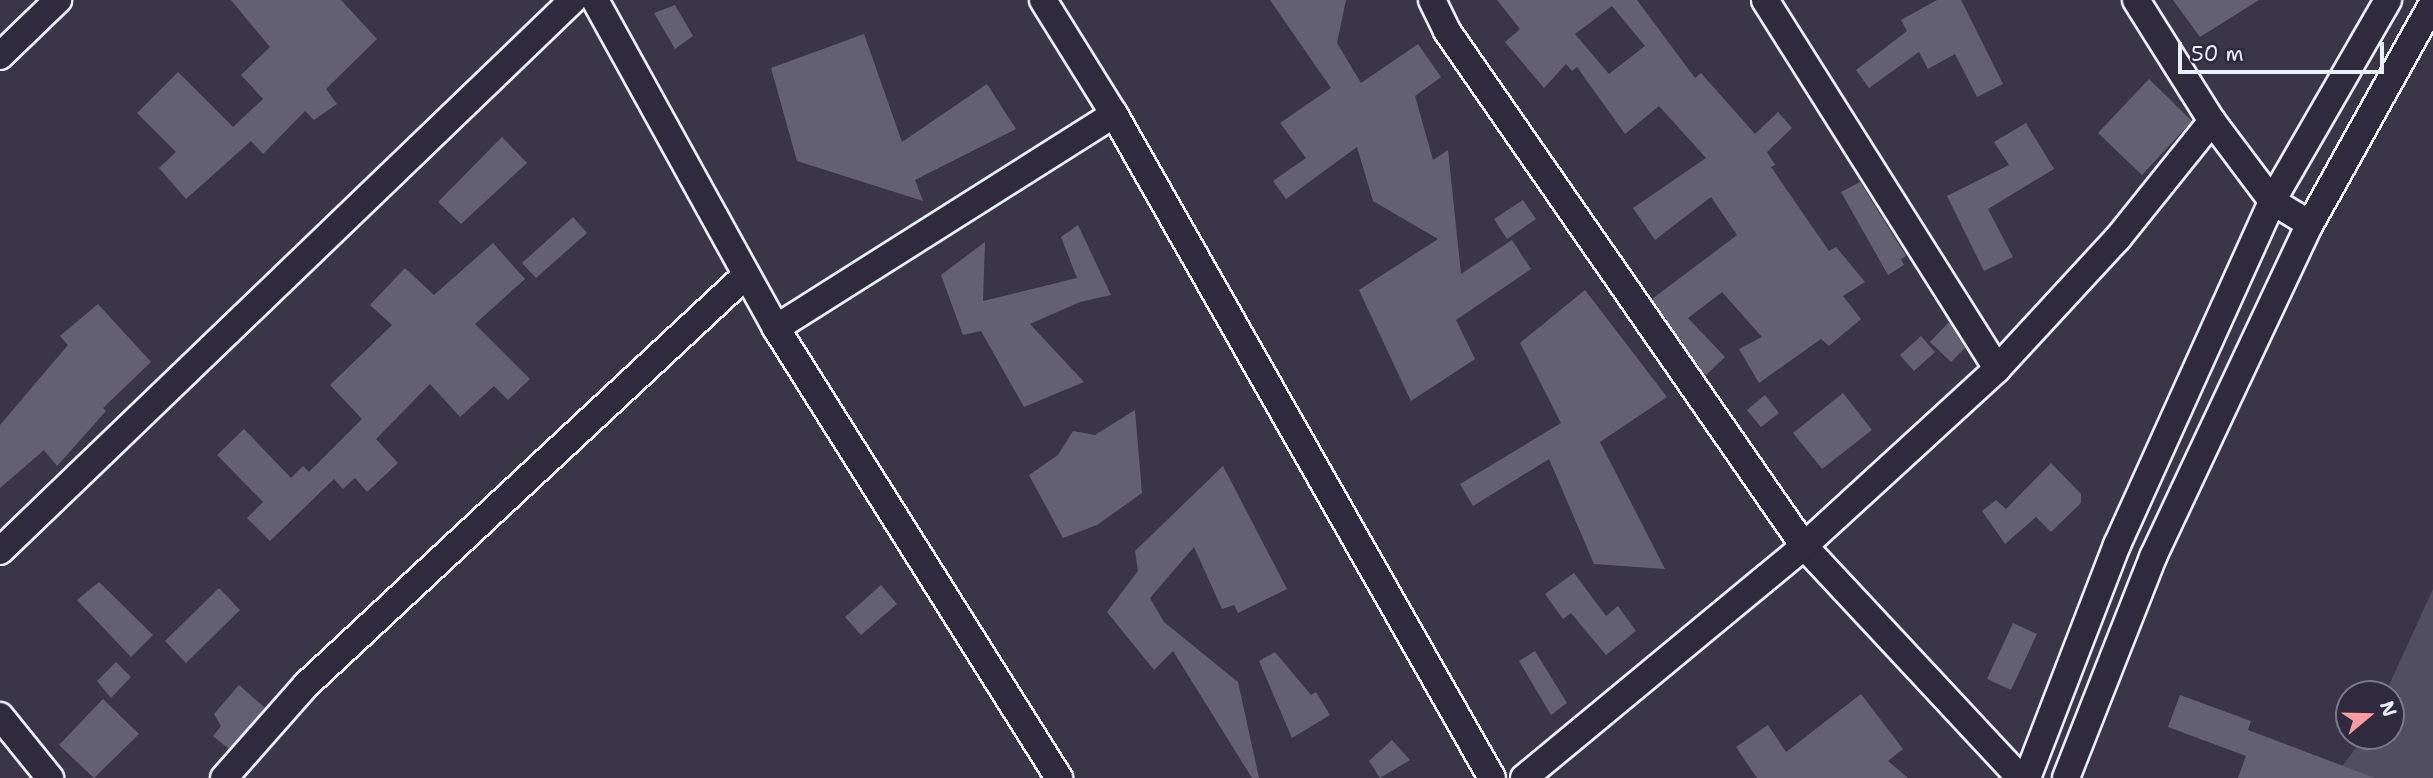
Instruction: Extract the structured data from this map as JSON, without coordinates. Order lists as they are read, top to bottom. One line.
{"scale_bar":"50 m","north":"right"}
